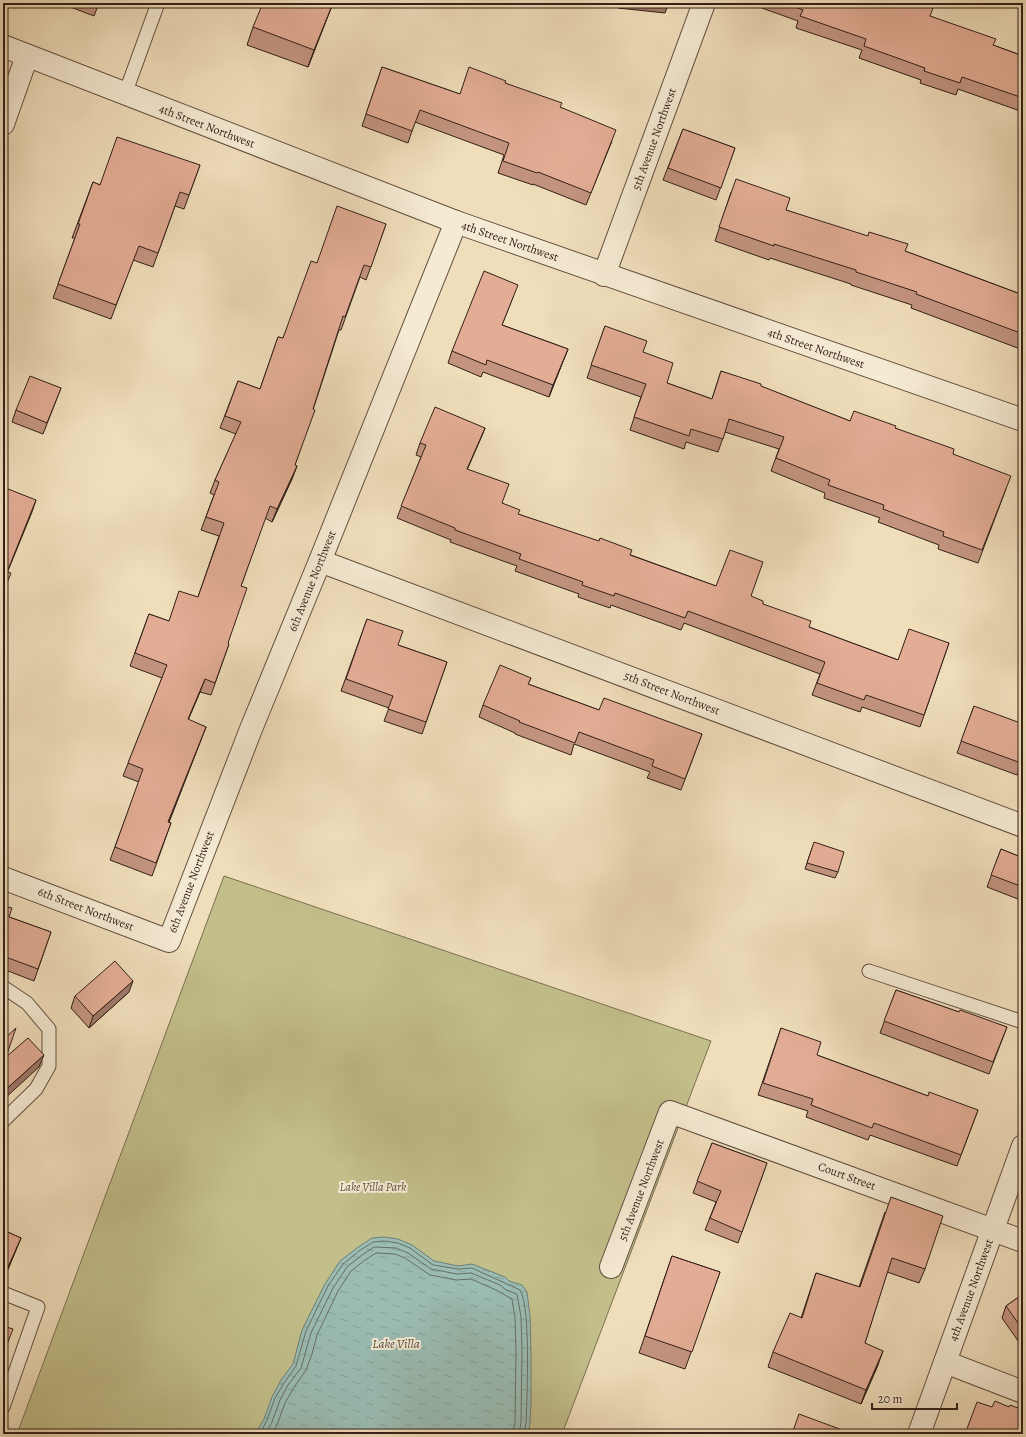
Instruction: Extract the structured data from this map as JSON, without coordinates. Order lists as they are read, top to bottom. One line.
{"streets":{"street":["4th Street Northwest","5th Avenue Northwest","6th Avenue Northwest","5th Street Northwest","6th Street Northwest","Court Street","4th Avenue Northwest"]},"crossings":[["4th Street Northwest","5th Avenue Northwest"],["4th Street Northwest","6th Avenue Northwest"],["5th Avenue Northwest","Court Street"],["6th Avenue Northwest","5th Street Northwest"],["6th Avenue Northwest","6th Street Northwest"],["Court Street","4th Avenue Northwest"]],"water":["Lake Villa"],"parks":["Lake Villa Park"],"scale_bar":"20 m"}
